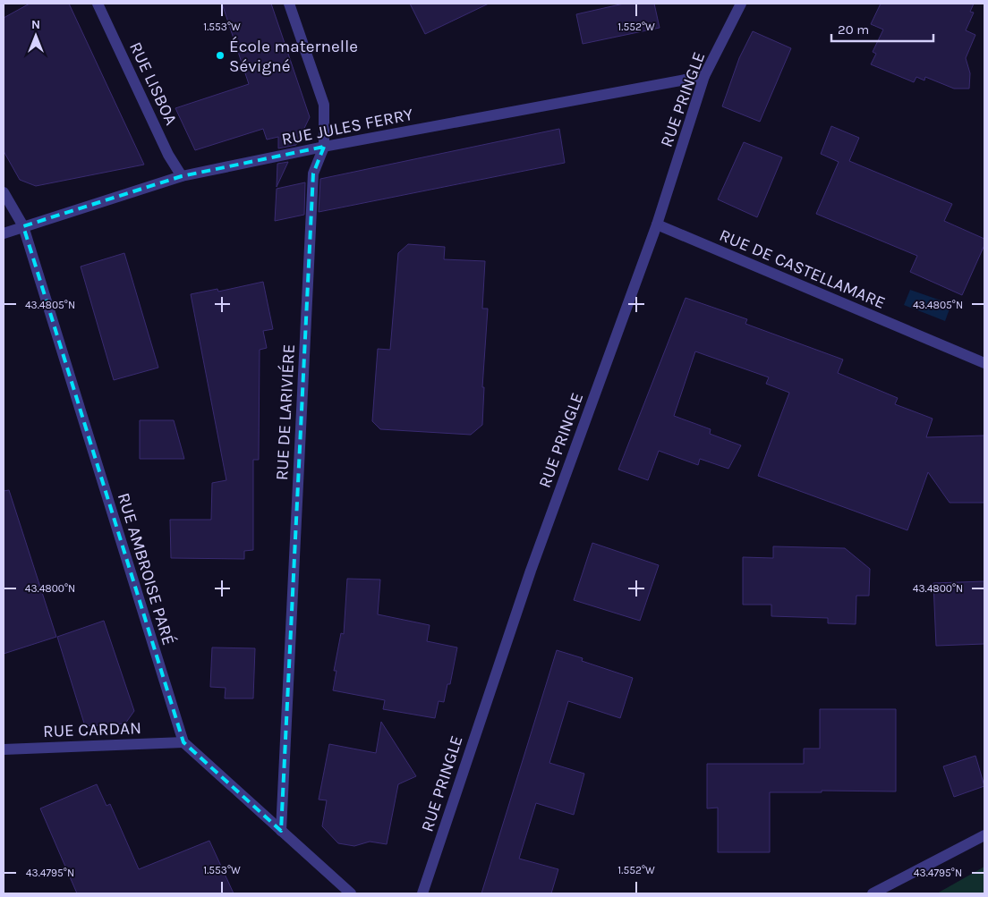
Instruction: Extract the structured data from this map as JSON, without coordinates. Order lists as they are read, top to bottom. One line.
{"streets":{"street":["RUE LISBOA","RUE PRINGLE","RUE JULES FERRY","RUE DE CASTELLAMARE","RUE DE LARIVIÉRE","RUE AMBROISE PARÉ","RUE CARDAN"]},"crossings":[["RUE LISBOA","RUE JULES FERRY"],["RUE PRINGLE","RUE JULES FERRY"],["RUE PRINGLE","RUE DE CASTELLAMARE"],["RUE JULES FERRY","RUE DE LARIVIÉRE"],["RUE JULES FERRY","RUE AMBROISE PARÉ"],["RUE AMBROISE PARÉ","RUE CARDAN"]],"places":["École maternelle Sévigné"],"scale_bar":"20 m","north":"top","coordinates":["1.553°W","1.552°W","43.4805°N","43.4800°N","43.4795°N"]}
